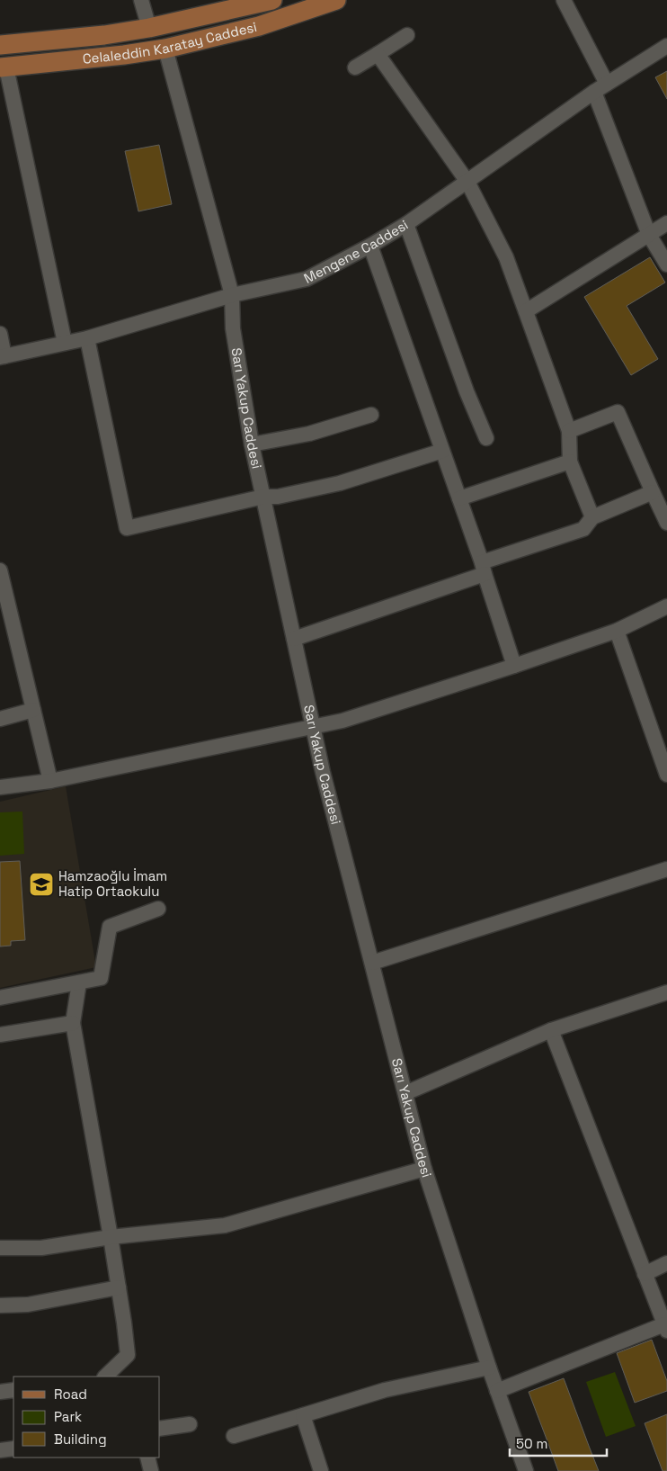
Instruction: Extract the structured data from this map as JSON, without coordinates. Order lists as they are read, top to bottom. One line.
{"streets":{"main road":["Celaleddin Karatay Caddesi"],"street":["Mengene Caddesi","Sarı Yakup Caddesi"]},"crossings":[["Celaleddin Karatay Caddesi","Sarı Yakup Caddesi"],["Mengene Caddesi","Sarı Yakup Caddesi"]],"places":{"school or university":["Hamzaoğlu İmam Hatip Ortaokulu"]},"legend":["Road","Park","Building"],"scale_bar":"50 m"}
